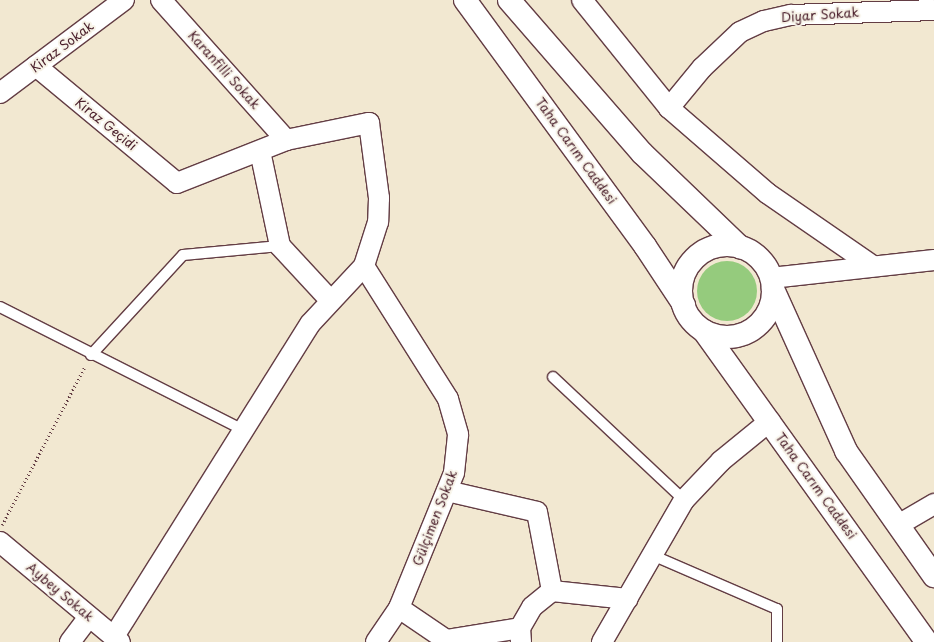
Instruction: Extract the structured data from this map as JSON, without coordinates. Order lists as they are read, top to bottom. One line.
{"streets":{"main road":["Taha Carım Caddesi"],"street":["Diyar Sokak","Kiraz Sokak","Karanfilli Sokak","Kiraz Geçidi","Gülçimen Sokak","Aybey Sokak"]},"crossings":[["Kiraz Sokak","Kiraz Geçidi"]]}
